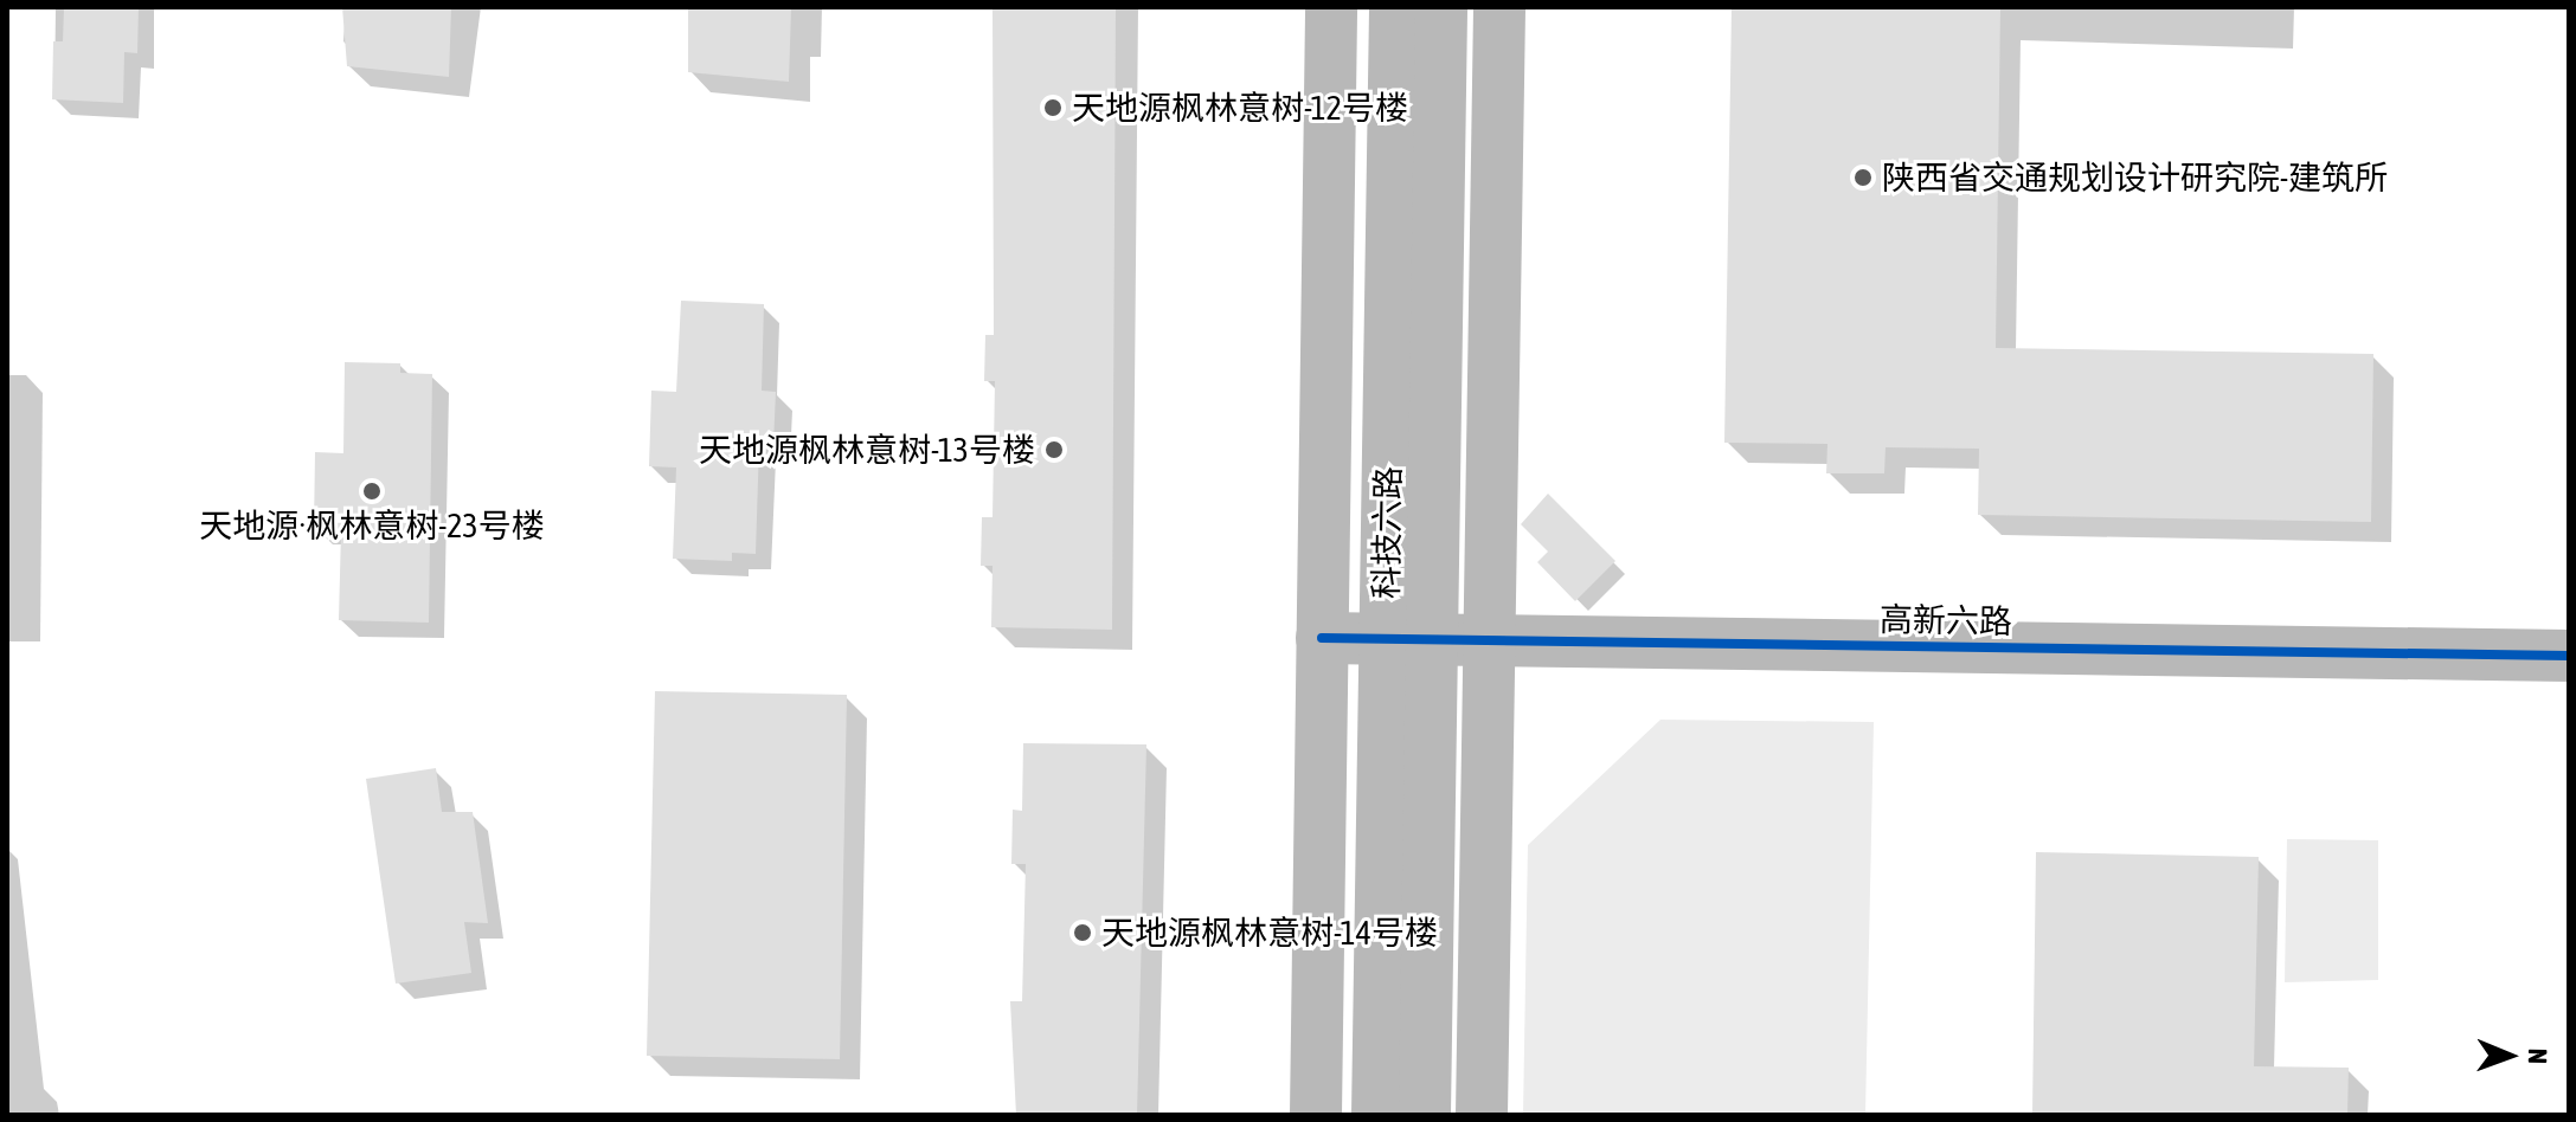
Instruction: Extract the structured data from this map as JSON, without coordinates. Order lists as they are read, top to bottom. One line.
{"streets":{"main road":["科技六路","高新六路"]},"crossings":[["科技六路","高新六路"]],"places":["天地源枫林意树-12号楼","陕西省交通规划设计研究院-建筑所","天地源枫林意树-13号楼","天地源·枫林意树-23号楼","天地源枫林意树-14号楼"],"north":"right"}
